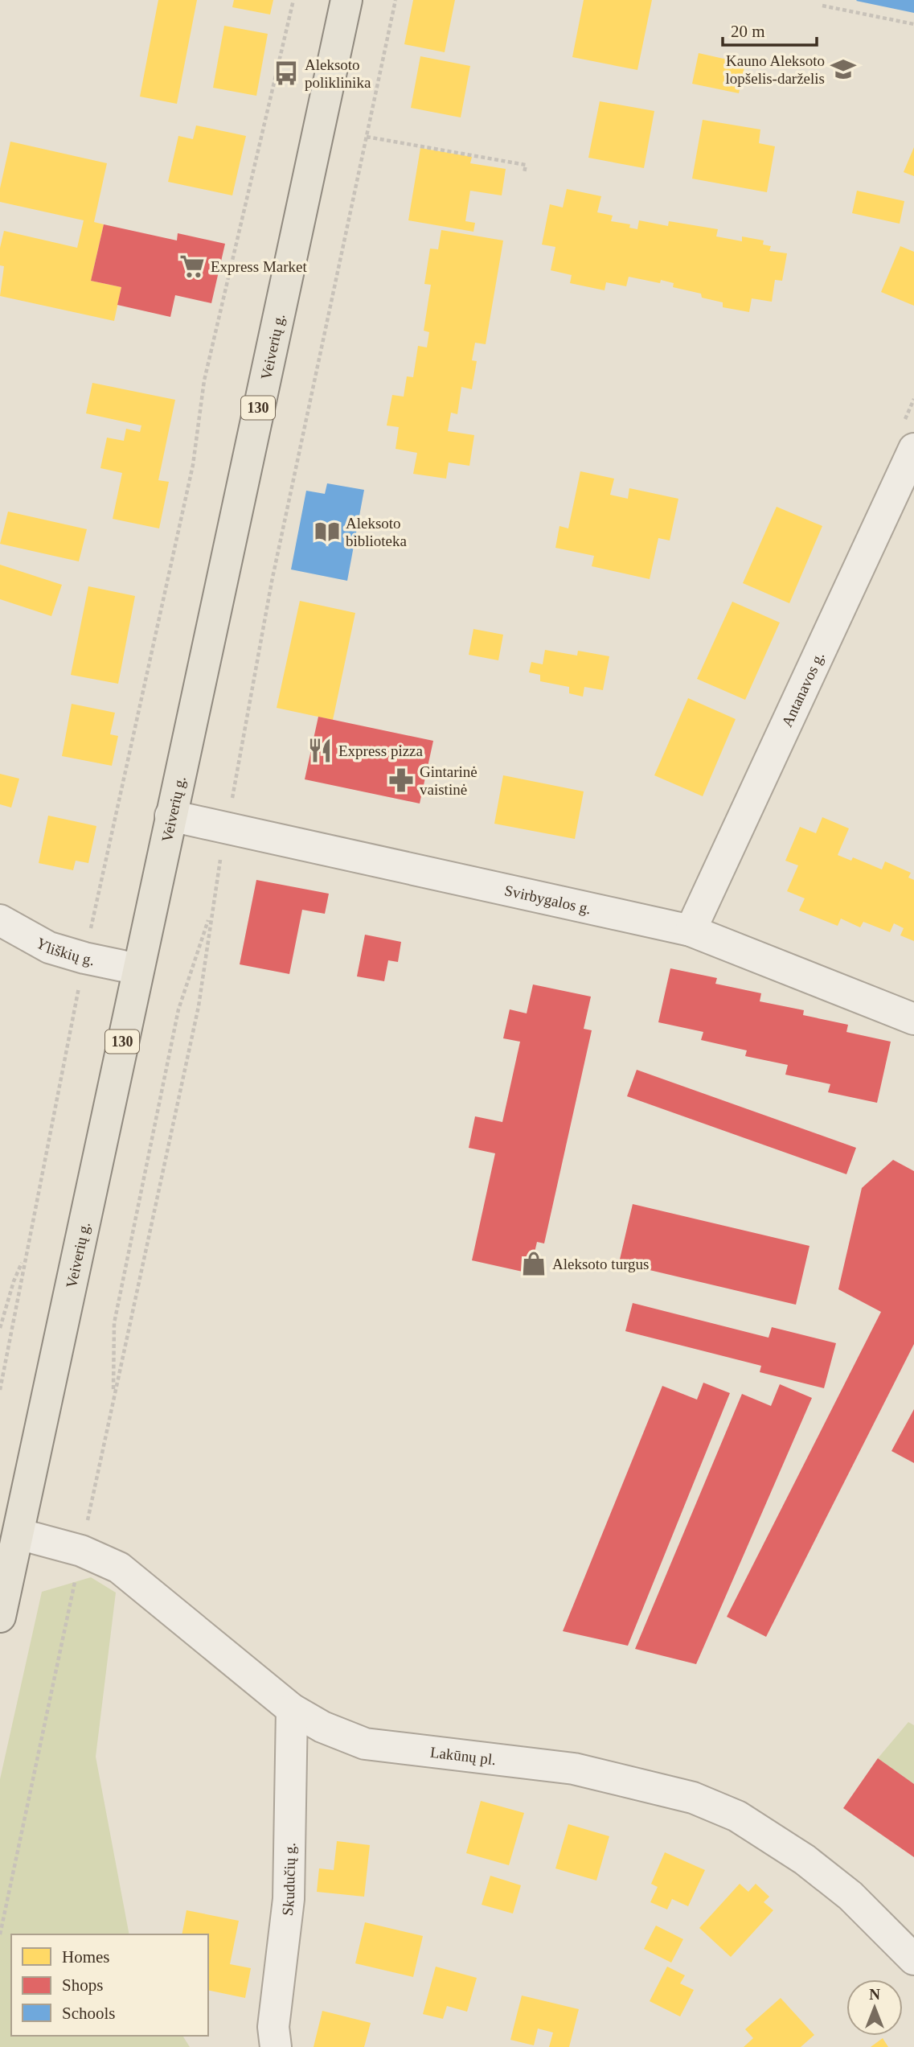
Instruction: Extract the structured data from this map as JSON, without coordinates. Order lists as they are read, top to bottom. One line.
{"streets":{"main road":["Veiverių g.","130"],"street":["Antanavos g.","Svirbygalos g.","Yliškių g.","Lakūnų pl.","Skudučių g."]},"crossings":[["Veiverių g.","Svirbygalos g."],["Veiverių g.","Yliškių g."],["Veiverių g.","Lakūnų pl."],["Antanavos g.","Svirbygalos g."],["Lakūnų pl.","Skudučių g."]],"places":{"school or university":["Kauno Aleksoto lopšelis-darželis"],"bus stop":["Aleksoto poliklinika"],"supermarket":["Express Market"],"library":["Aleksoto biblioteka"],"restaurant":["Express pizza"],"pharmacy":["Gintarinė vaistinė"],"shop":["Aleksoto turgus"]},"legend":["Homes","Shops","Schools"],"scale_bar":"20 m","north":"top"}
